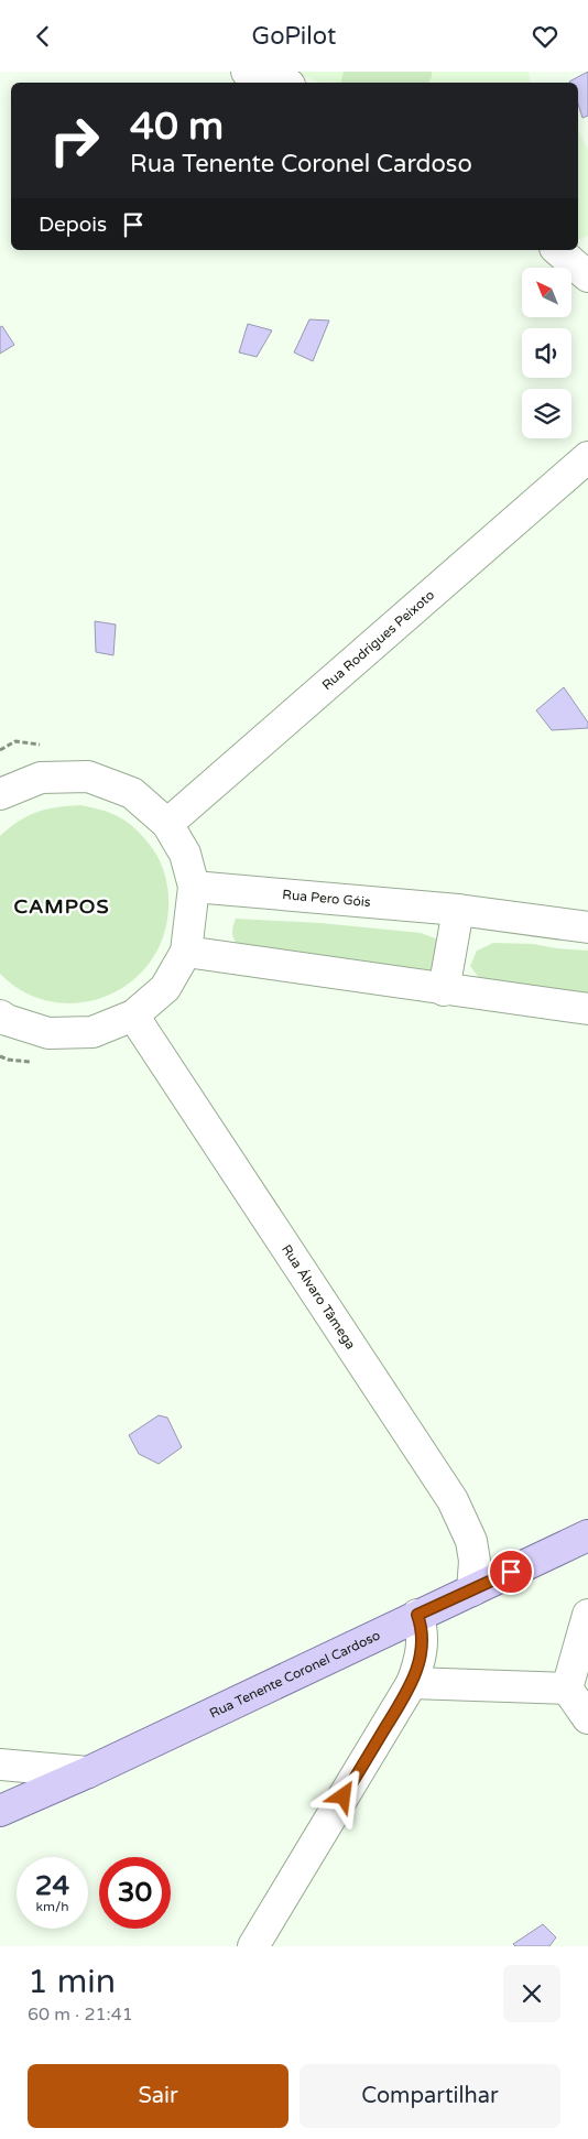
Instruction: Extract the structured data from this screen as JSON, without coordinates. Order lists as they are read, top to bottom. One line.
{"streets":{"main road":["Rua Tenente Coronel Cardoso"],"street":["Rua Rodrigues Peixoto","Rua Pero Góis","Rua Álvaro Tâmega"]},"crossings":[["Rua Álvaro Tâmega","Rua Tenente Coronel Cardoso"]],"districts":["CAMPOS"],"north":"top left","page":{"header":"GoPilot","turn":["40 m","Rua Tenente Coronel Cardoso"],"then":"Depois","speed":"24 km/h","limit":"30","heading":["1 min","60 m · 21:41"],"buttons":["Sair","Compartilhar"]}}
